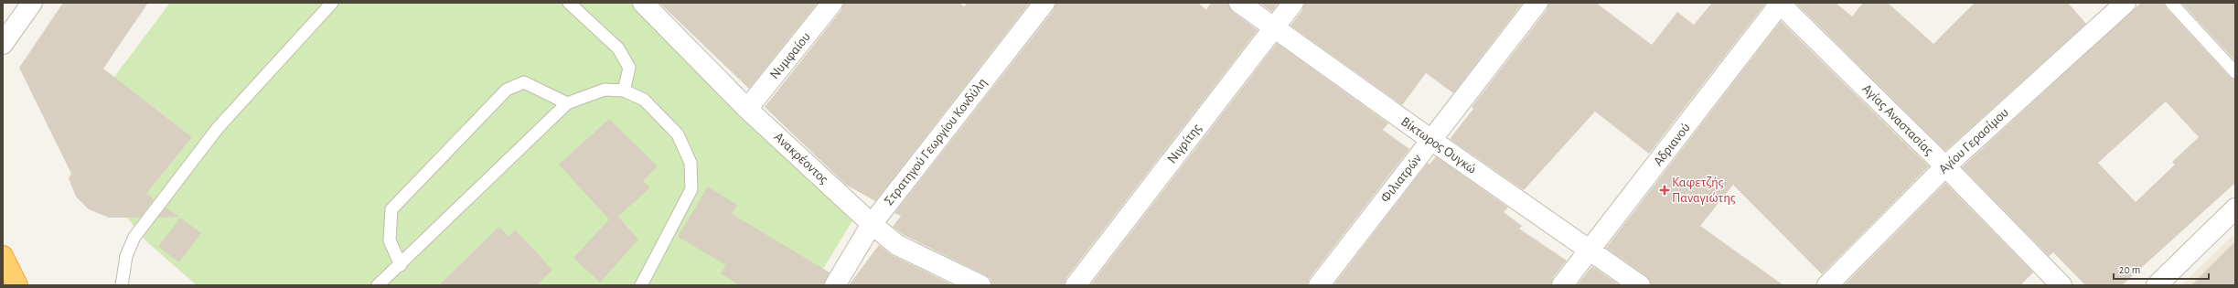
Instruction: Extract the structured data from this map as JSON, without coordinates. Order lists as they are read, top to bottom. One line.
{"streets":{"street":["Νυμφαίου","Αγίας Αναστασίας","Αγίου Γερασίμου","Στρατηγού Γεωργίου Κονδύλη","Νιγρίτης","Αδριανού","Βίκτωρος Ουγκώ","Ανακρέοντος","Φιλιατρών"]},"crossings":[["Νυμφαίου","Ανακρέοντος"],["Αγίας Αναστασίας","Αγίου Γερασίμου"],["Αγίας Αναστασίας","Αδριανού"],["Στρατηγού Γεωργίου Κονδύλη","Ανακρέοντος"],["Νιγρίτης","Βίκτωρος Ουγκώ"],["Αδριανού","Βίκτωρος Ουγκώ"],["Βίκτωρος Ουγκώ","Φιλιατρών"]],"places":{"health":["Καφετζής Παναγιώτης"]},"scale_bar":"20 m"}
